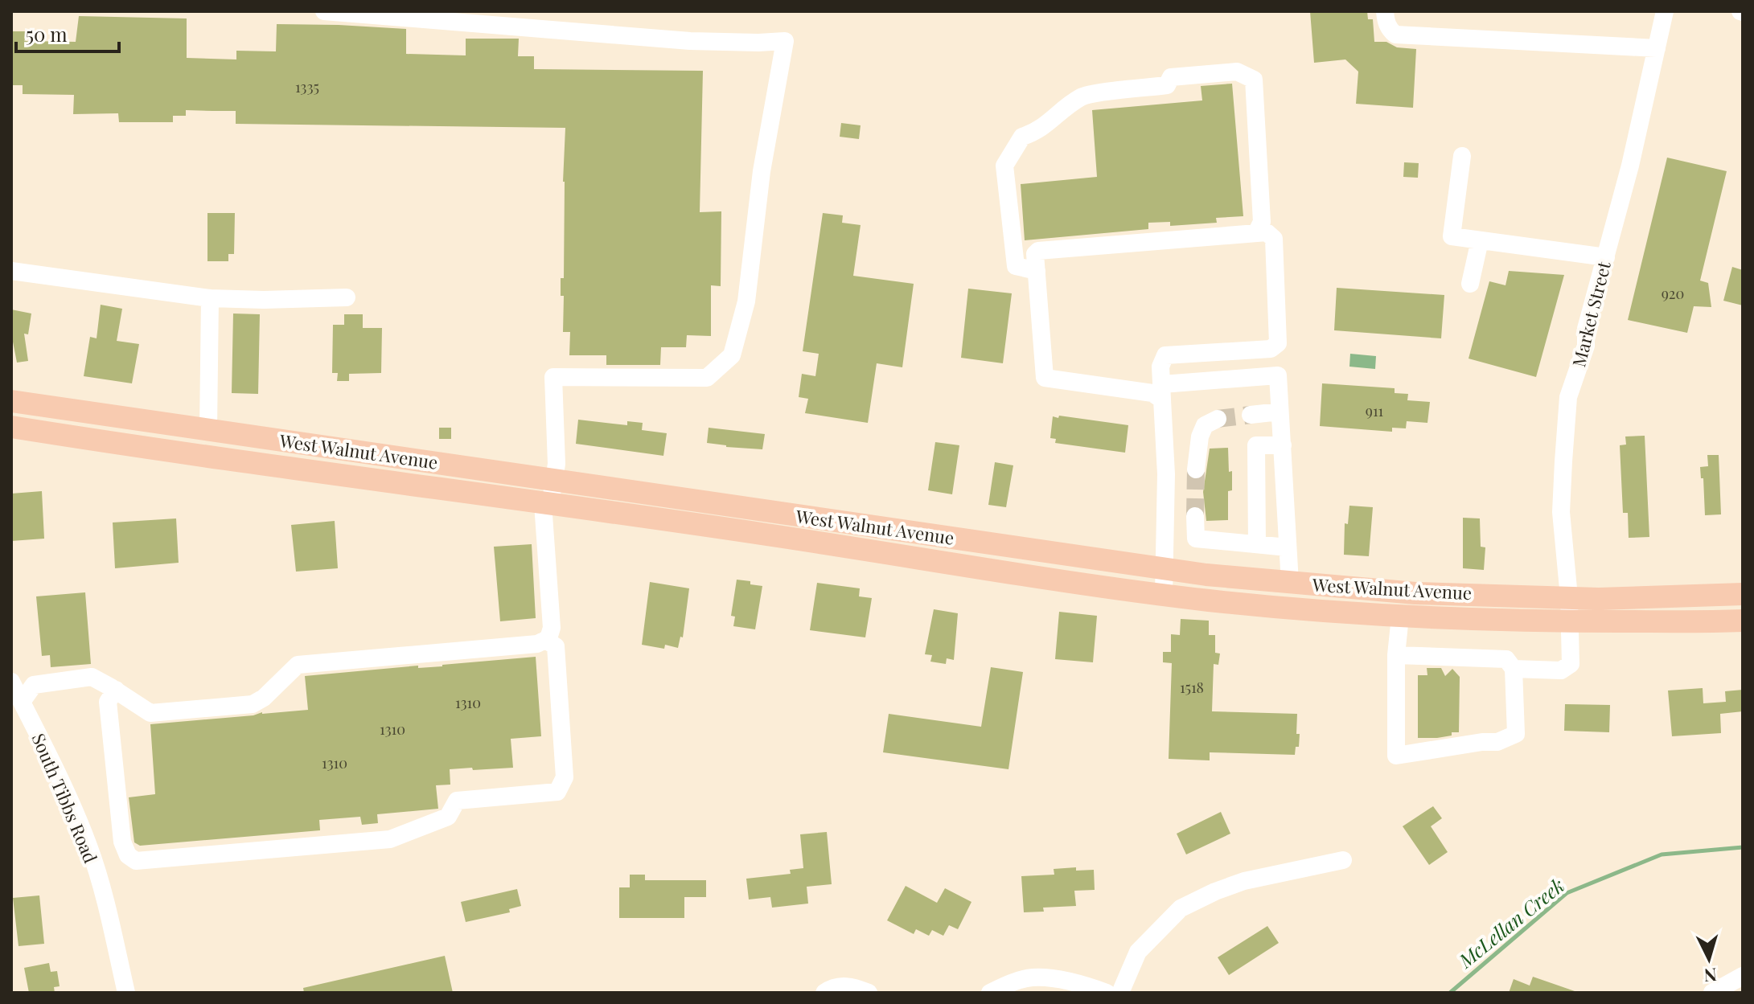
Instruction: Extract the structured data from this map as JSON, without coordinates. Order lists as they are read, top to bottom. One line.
{"streets":{"main road":["West Walnut Avenue"],"street":["Market Street","South Tibbs Road"]},"crossings":[["Market Street","West Walnut Avenue"]],"water":["McLellan Creek"],"house_numbers":["1335","920","911","1518","1310","1310","1310"],"scale_bar":"50 m","north":"bottom"}
